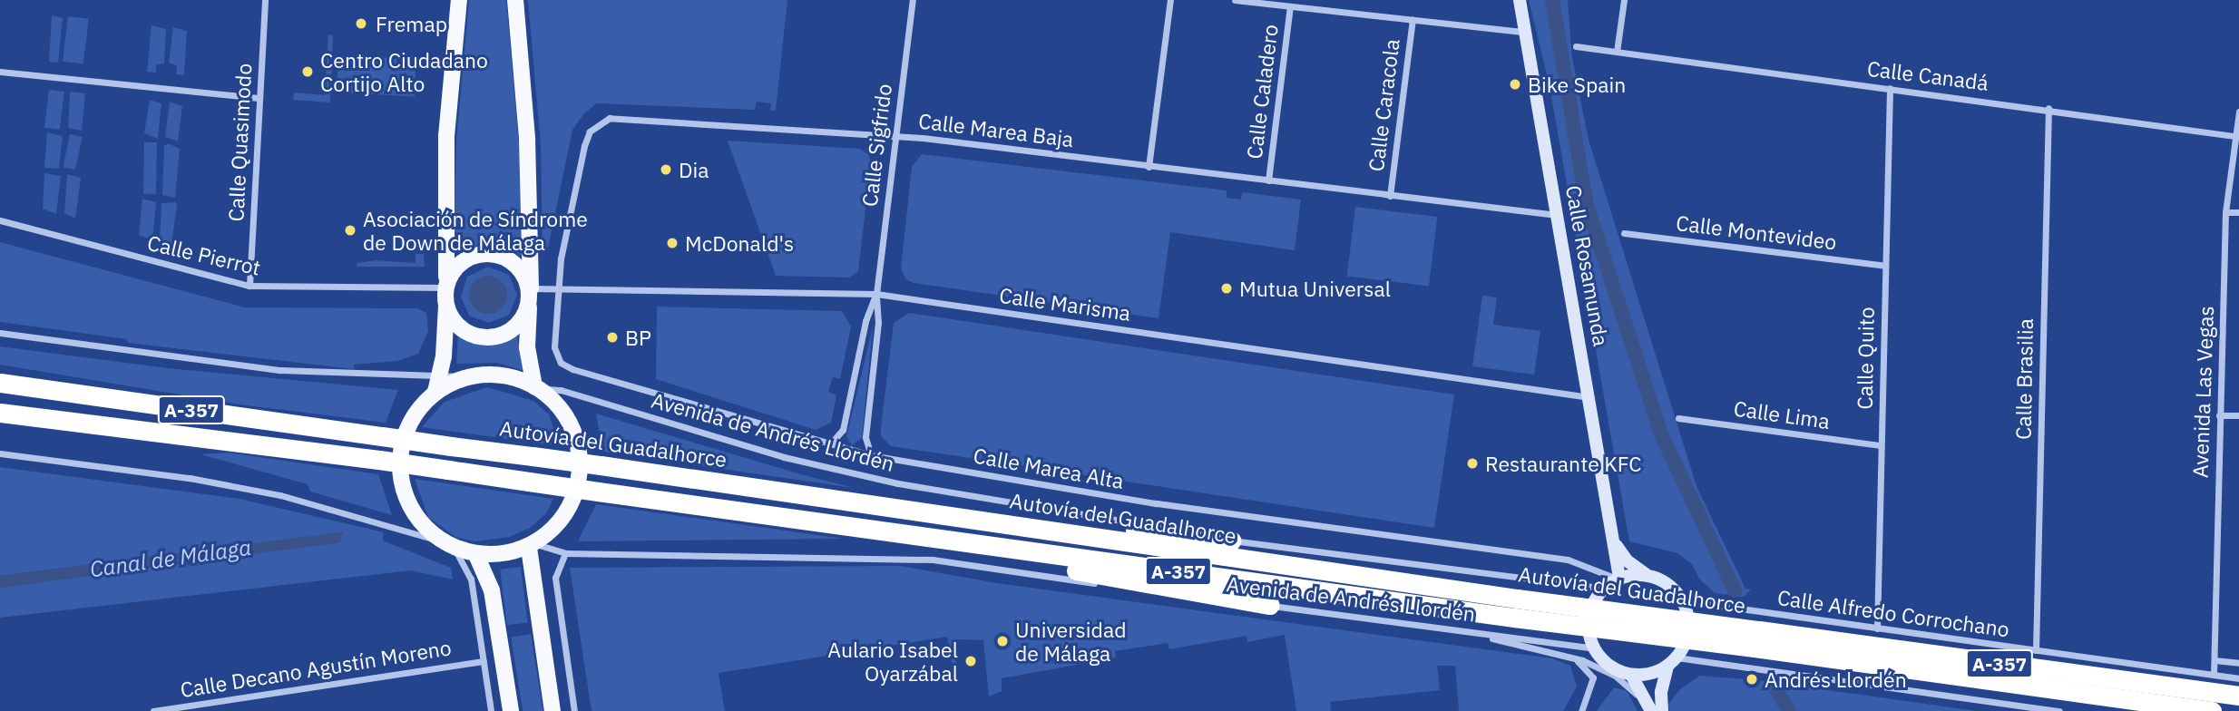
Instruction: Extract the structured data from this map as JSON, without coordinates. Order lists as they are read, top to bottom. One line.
{"streets":{"highway":["A-357","Autovía del Guadalhorce"],"main road":["Calle Rosamunda"],"street":["Calle Canadá","Calle Caladero","Calle Caracola","Calle Marea Baja","Calle Quasimodo","Calle Sigfrido","Calle Montevideo","Calle Pierrot","Calle Marisma","Calle Quito","Calle Brasilia","Avenida Las Vegas","Calle Lima","Avenida de Andrés Llordén","Calle Marea Alta","Calle Alfredo Corrochano","Calle Decano Agustín Moreno"]},"crossings":[["Calle Canadá","Calle Quito"],["Calle Canadá","Calle Brasilia"],["Calle Canadá","Avenida Las Vegas"],["Calle Caladero","Calle Marea Baja"],["Calle Caracola","Calle Marea Baja"],["Calle Marea Baja","Calle Sigfrido"],["Calle Marea Baja","Calle Rosamunda"],["Calle Marea Baja","Calle Marisma"],["Calle Marea Baja","Calle Marea Alta"],["Calle Quasimodo","Calle Pierrot"],["Calle Sigfrido","Calle Marisma"],["Calle Sigfrido","Calle Marea Alta"],["Calle Montevideo","Calle Quito"],["Calle Pierrot","Calle Marisma"],["Calle Rosamunda","Calle Marisma"],["Calle Rosamunda","Avenida de Andrés Llordén"],["Calle Rosamunda","Calle Marea Alta"],["Calle Rosamunda","Calle Alfredo Corrochano"],["Calle Marisma","Calle Marea Alta"],["Calle Quito","Calle Lima"],["Calle Quito","Calle Alfredo Corrochano"],["Calle Brasilia","Calle Alfredo Corrochano"],["Avenida Las Vegas","Calle Alfredo Corrochano"],["Avenida de Andrés Llordén","Calle Marea Alta"],["Avenida de Andrés Llordén","Calle Alfredo Corrochano"],["Calle Marea Alta","Calle Alfredo Corrochano"]],"water":["Canal de Málaga"],"places":["Fremap","Centro Ciudadano Cortijo Alto","Bike Spain","Dia","Asociación de Síndrome de Down de Málaga","McDonald's","Mutua Universal","BP","Restaurante KFC","Universidad de Málaga","Aulario Isabel Oyarzábal","Andrés Llordén"]}
